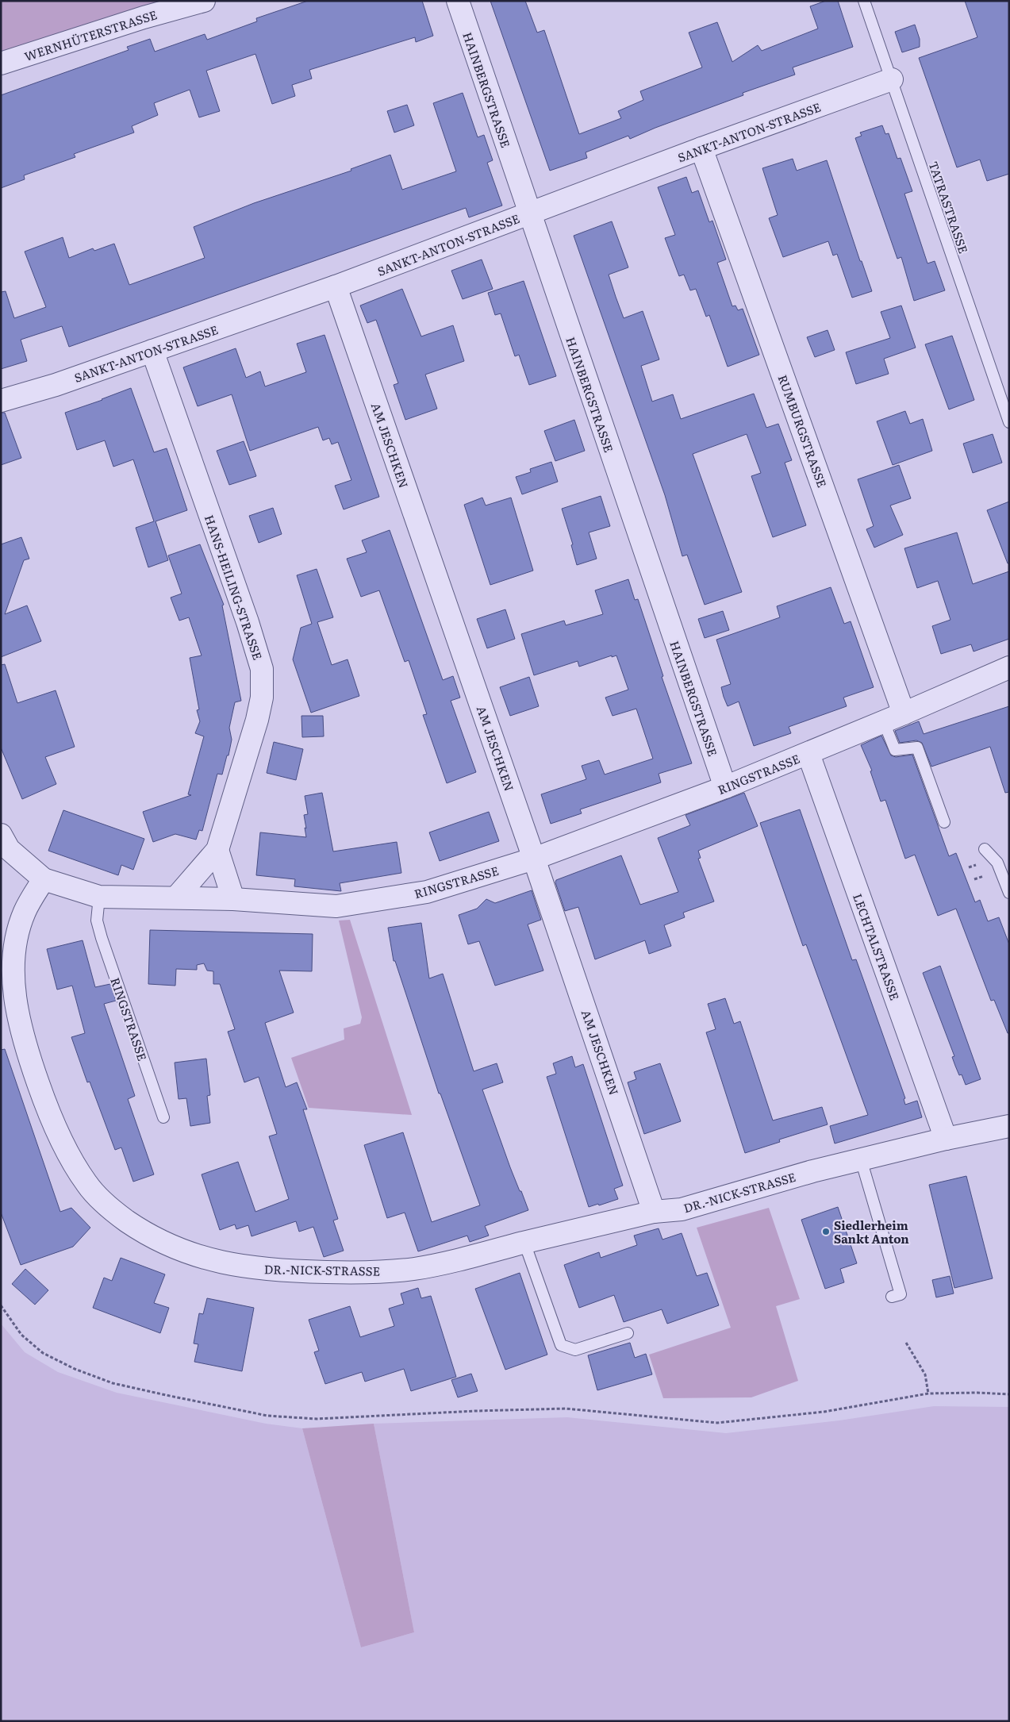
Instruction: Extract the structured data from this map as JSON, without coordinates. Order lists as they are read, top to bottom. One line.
{"streets":{"street":["WERNHÜTERSTRASSE","HAINBERGSTRASSE","SANKT-ANTON-STRASSE","RUMBURGSTRASSE","AM JESCHKEN","HANS-HEILING-STRASSE","RINGSTRASSE","LECHTALSTRASSE","DR.-NICK-STRASSE"],"lane":["TATRASTRASSE"]},"crossings":[["HAINBERGSTRASSE","SANKT-ANTON-STRASSE"],["HAINBERGSTRASSE","RINGSTRASSE"],["SANKT-ANTON-STRASSE","TATRASTRASSE"],["SANKT-ANTON-STRASSE","RUMBURGSTRASSE"],["SANKT-ANTON-STRASSE","AM JESCHKEN"],["SANKT-ANTON-STRASSE","HANS-HEILING-STRASSE"],["RUMBURGSTRASSE","RINGSTRASSE"],["AM JESCHKEN","RINGSTRASSE"],["AM JESCHKEN","DR.-NICK-STRASSE"],["HANS-HEILING-STRASSE","RINGSTRASSE"],["RINGSTRASSE","LECHTALSTRASSE"],["RINGSTRASSE","DR.-NICK-STRASSE"],["LECHTALSTRASSE","DR.-NICK-STRASSE"]],"places":["Siedlerheim Sankt Anton"]}
